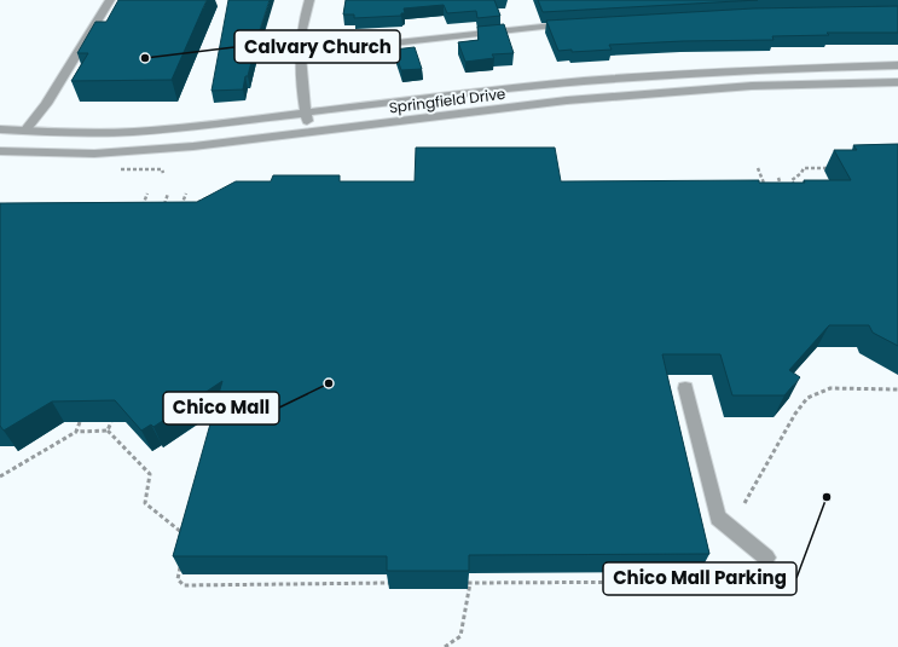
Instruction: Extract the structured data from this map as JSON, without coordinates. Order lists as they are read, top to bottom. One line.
{"streets":{"street":["Springfield Drive"]},"places":["Calvary Church","Chico Mall","Chico Mall Parking"]}
